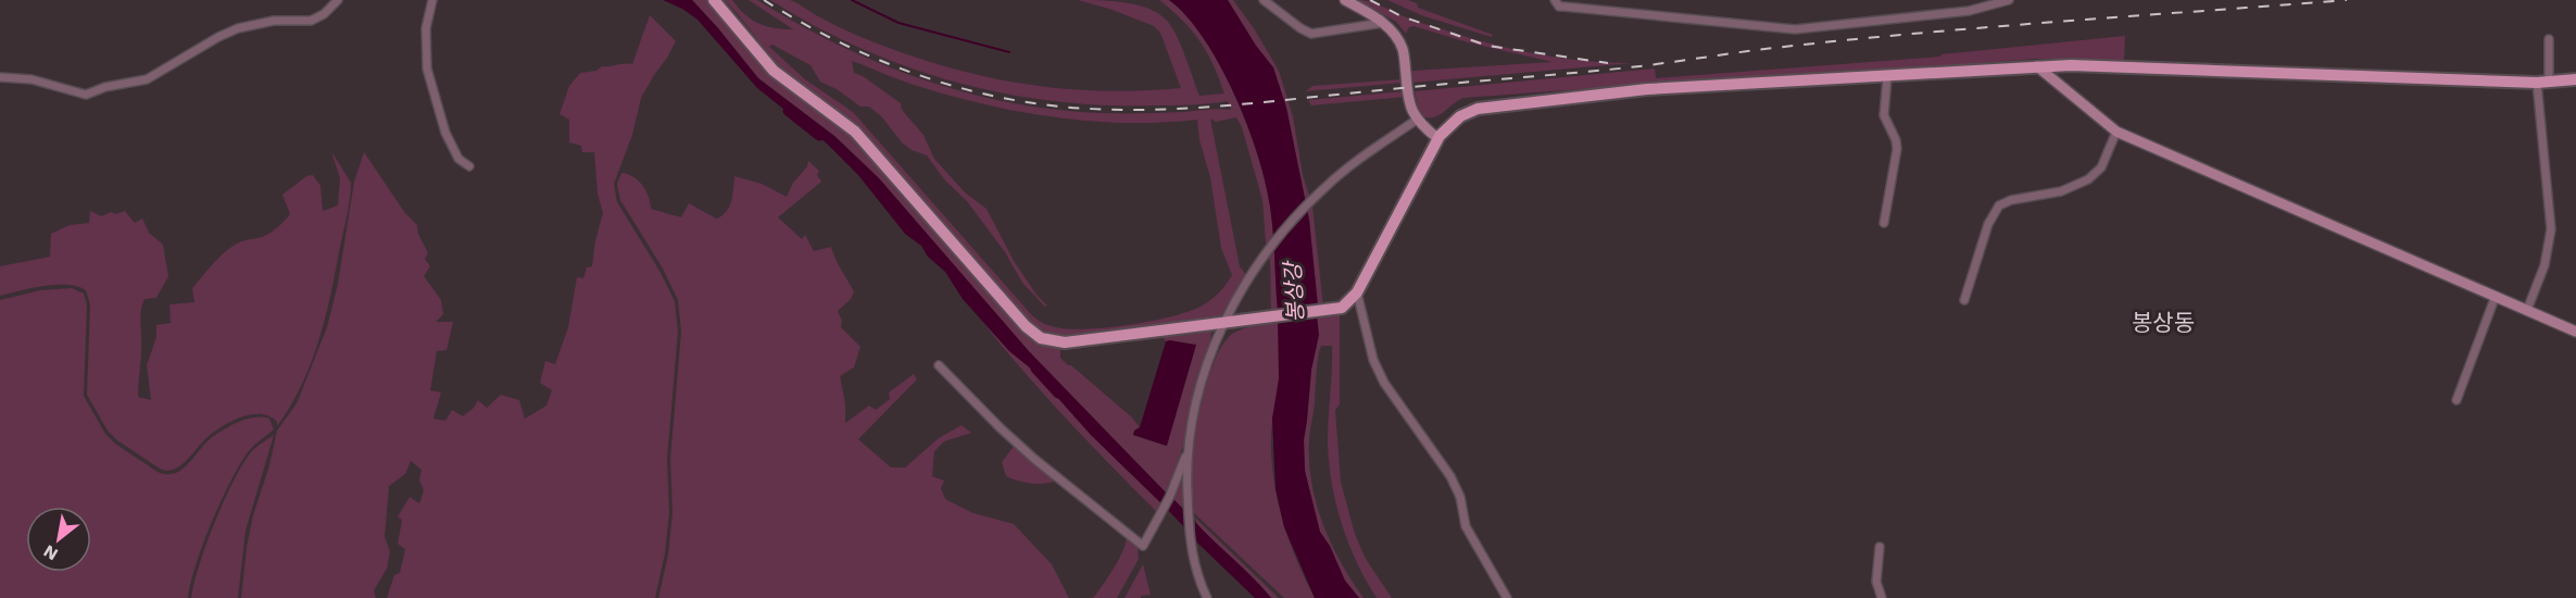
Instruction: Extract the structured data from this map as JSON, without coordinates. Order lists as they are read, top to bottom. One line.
{"districts":["봉상동"],"water":["봉상강"],"north":"bottom left"}
